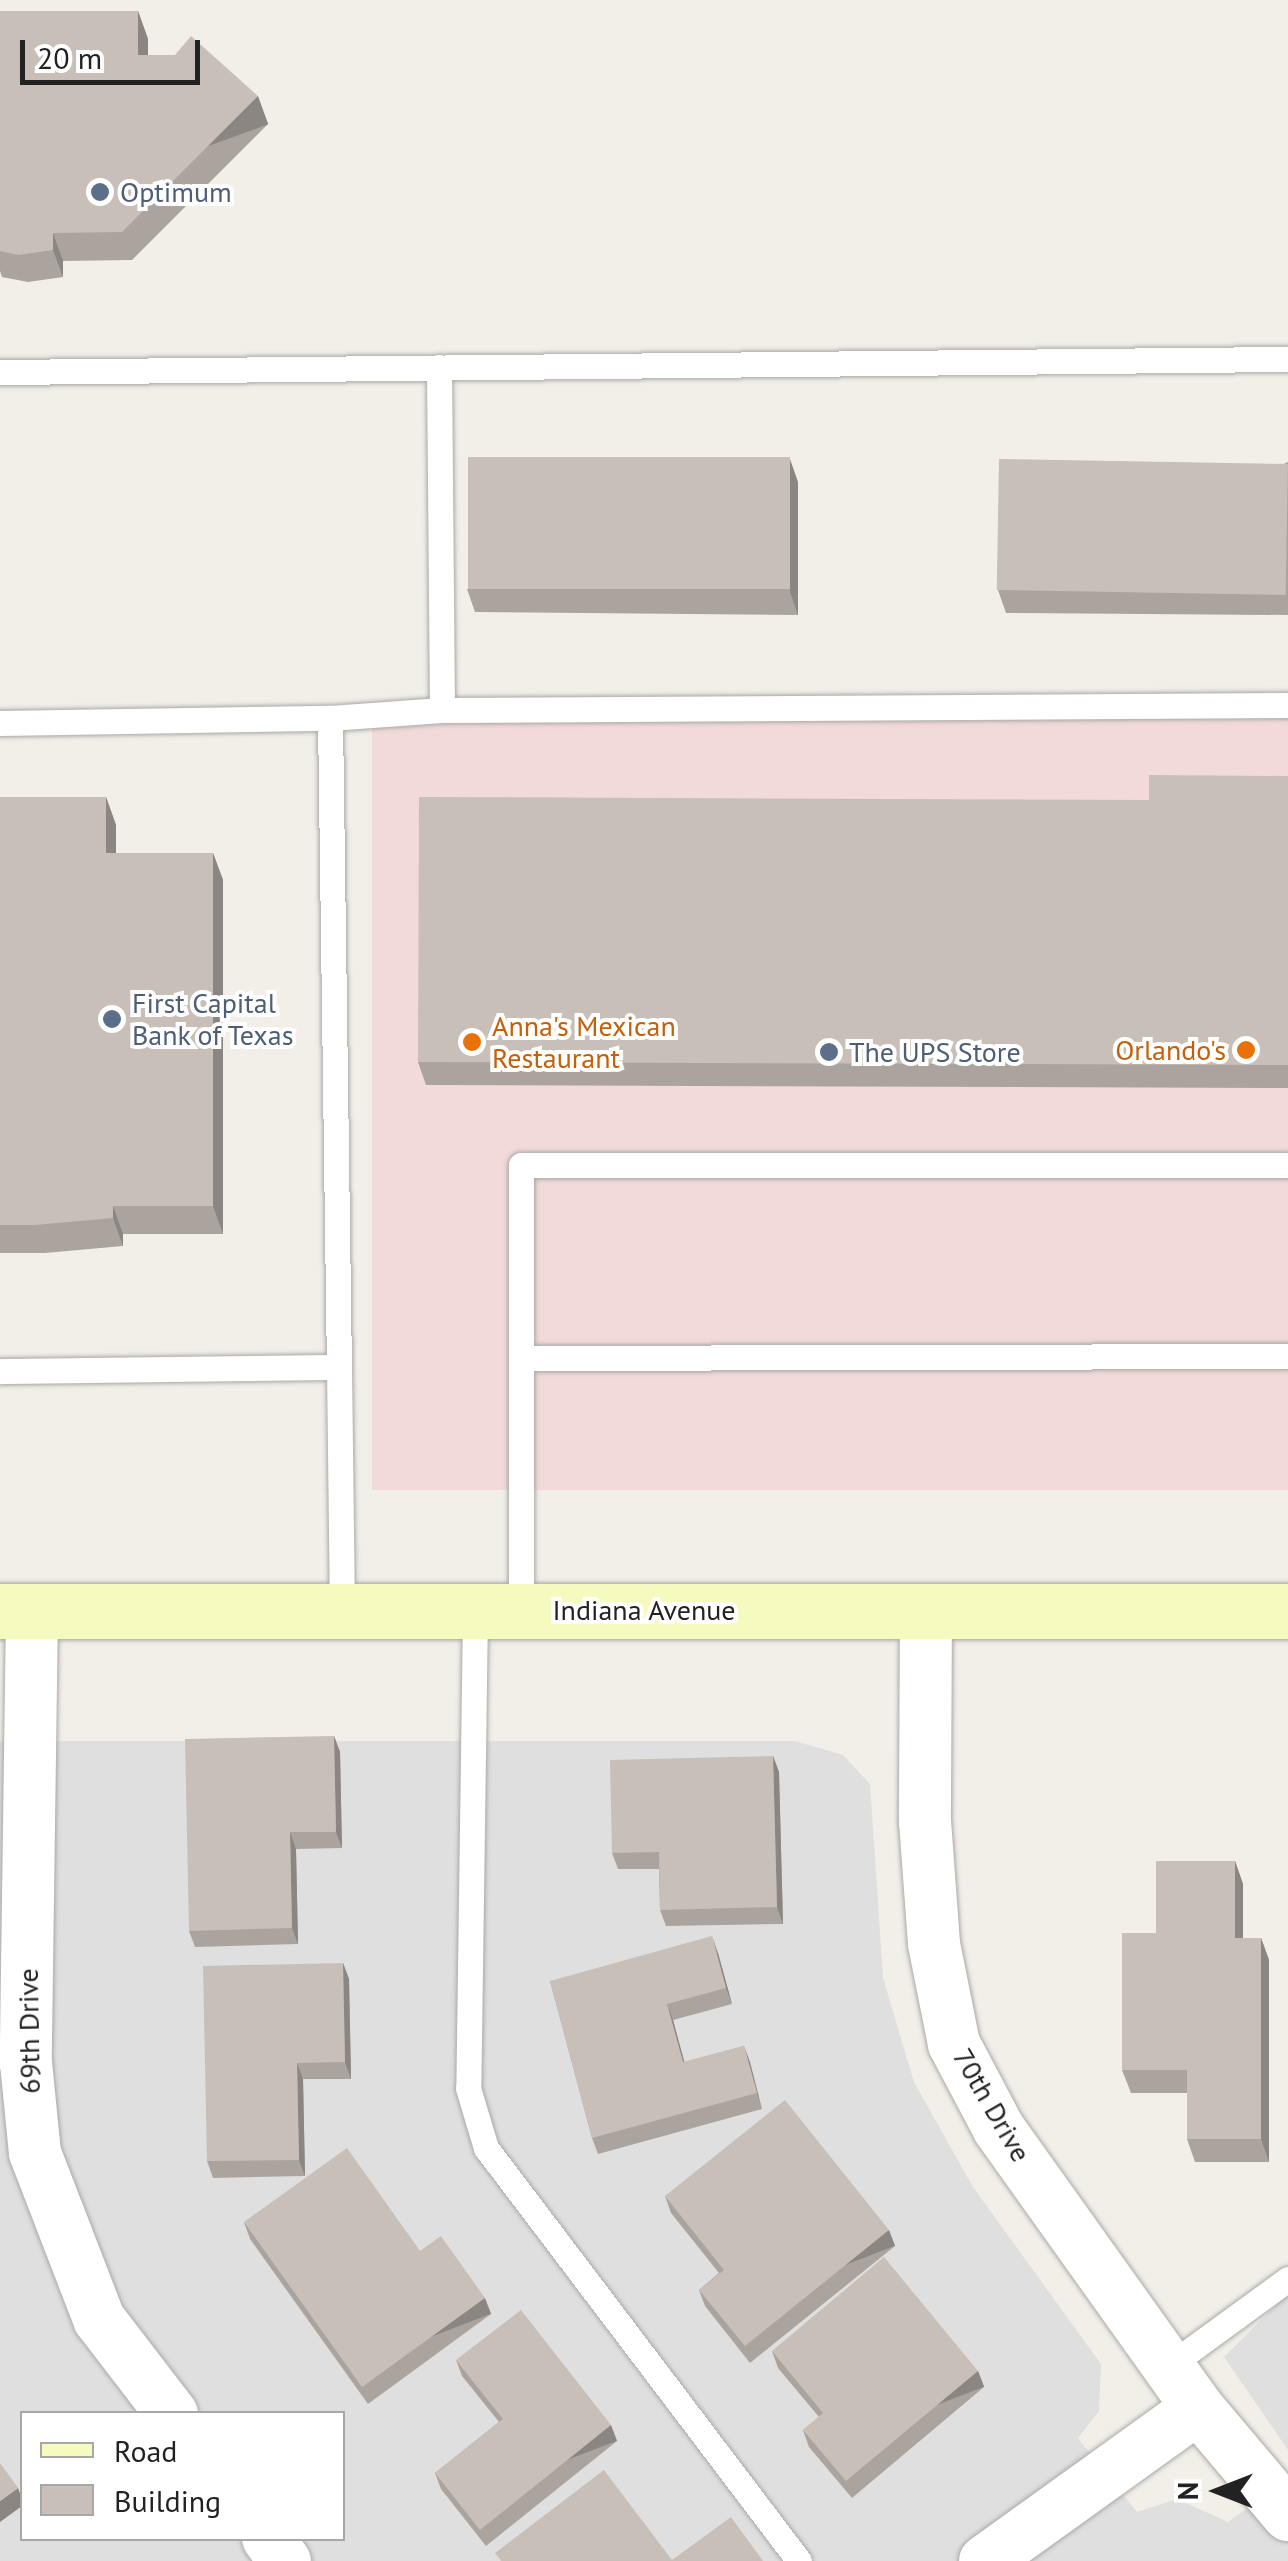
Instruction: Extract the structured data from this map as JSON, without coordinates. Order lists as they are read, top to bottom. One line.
{"streets":{"main road":["Indiana Avenue"],"street":["69th Drive","70th Drive"]},"crossings":[["Indiana Avenue","69th Drive"],["Indiana Avenue","70th Drive"]],"places":["Optimum","First Capital Bank of Texas","Anna's Mexican Restaurant","Orlando's","The UPS Store"],"legend":["Road","Building"],"scale_bar":"20 m","north":"left"}
